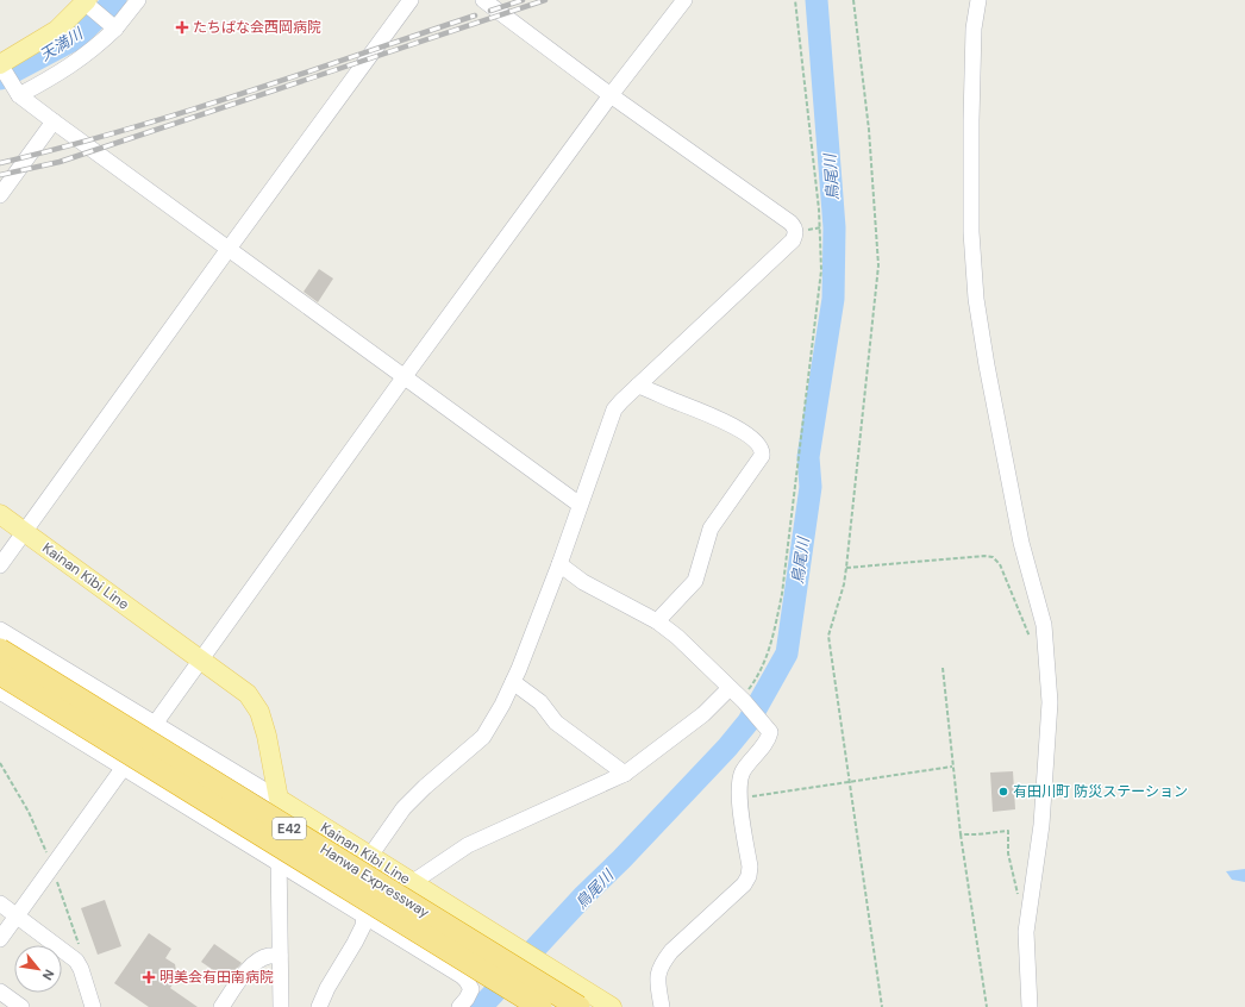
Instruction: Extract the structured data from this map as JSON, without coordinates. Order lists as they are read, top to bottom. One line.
{"streets":{"highway":["E42","Hanwa Expressway"],"main road":["Kainan Kibi Line"]},"water":["天満川","鳥尾川"],"places":{"health":["たちばな会西岡病院","明美会有田南病院"],"other":["有田川町 防災ステーション"]},"north":"bottom right"}
